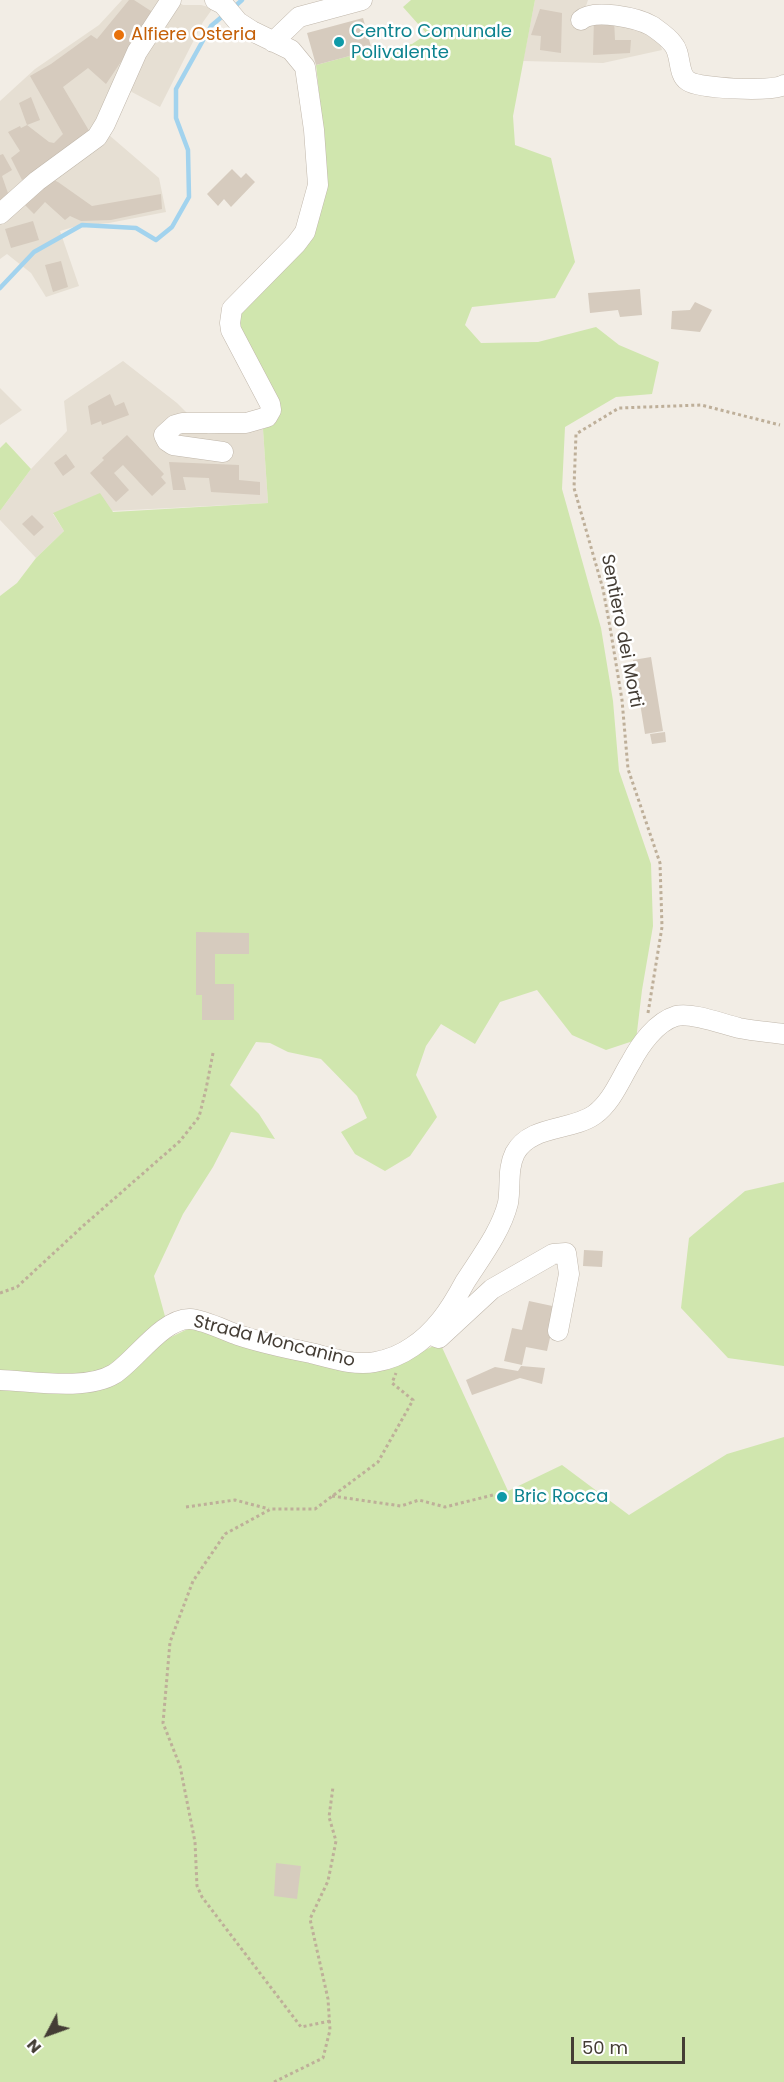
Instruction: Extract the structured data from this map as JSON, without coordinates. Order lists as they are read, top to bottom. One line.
{"streets":{"street":["Strada Moncanino"],"path":["Sentiero dei Morti"]},"crossings":[["Sentiero dei Morti","Strada Moncanino"]],"places":["Alfiere Osteria","Centro Comunale Polivalente","Bric Rocca"],"scale_bar":"50 m","north":"bottom left"}
